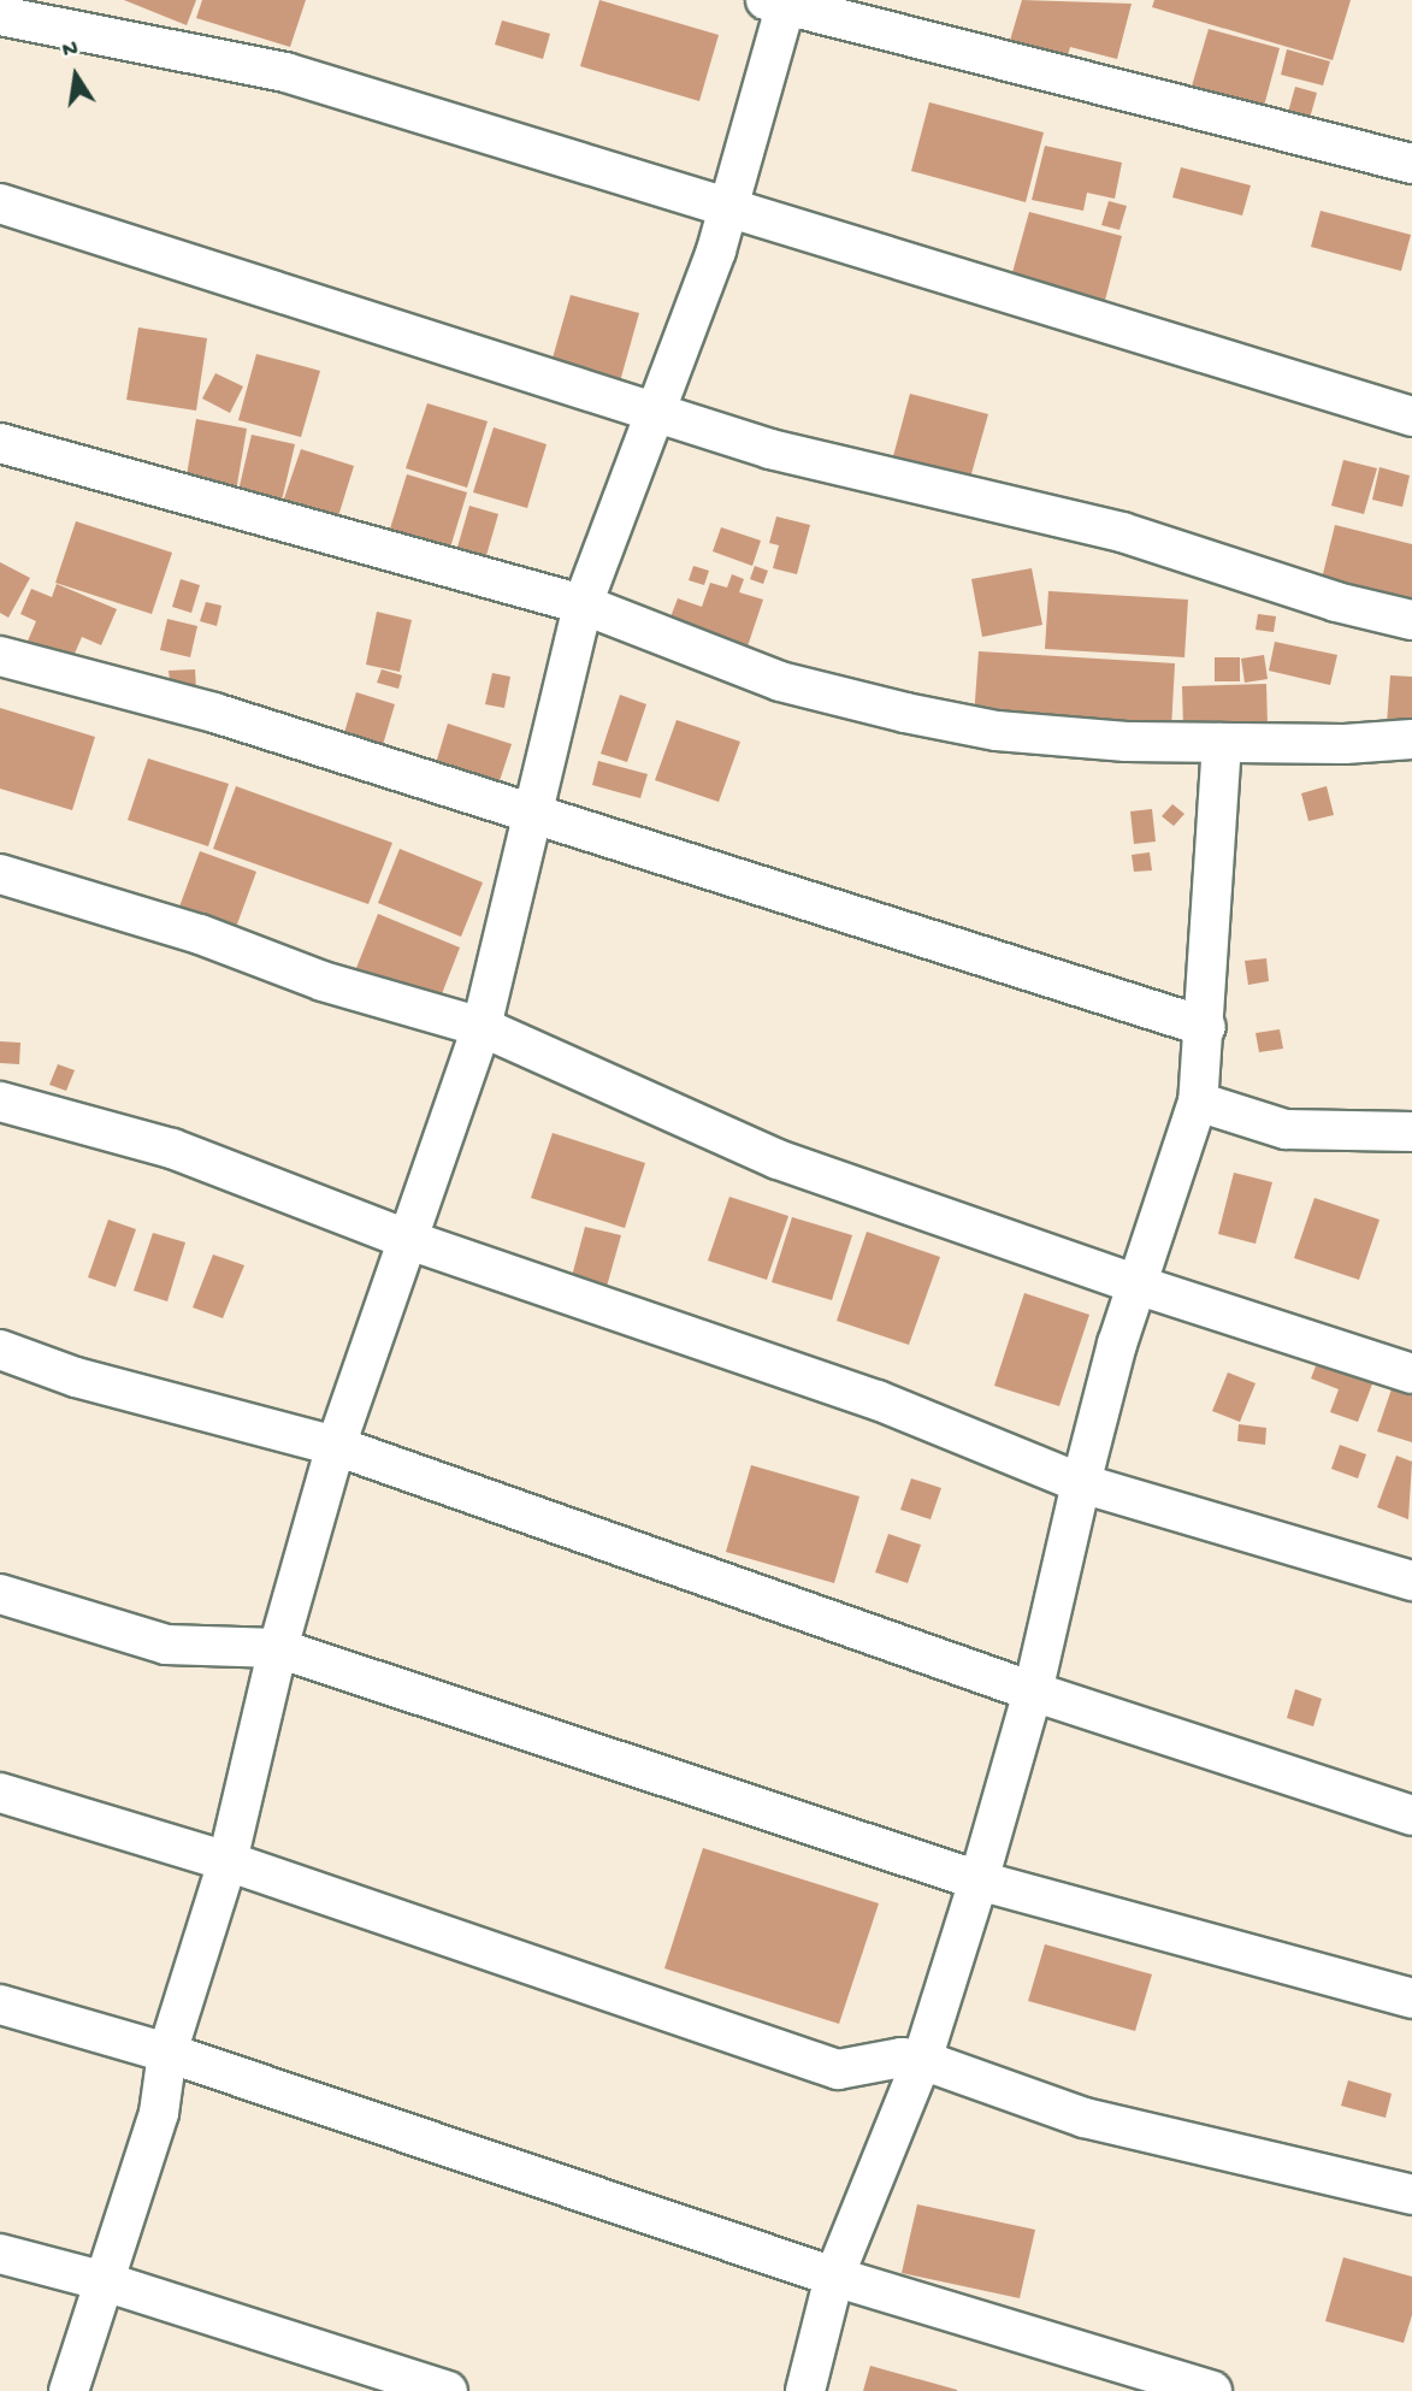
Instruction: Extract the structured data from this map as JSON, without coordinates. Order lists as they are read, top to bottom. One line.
{"north":"top"}
